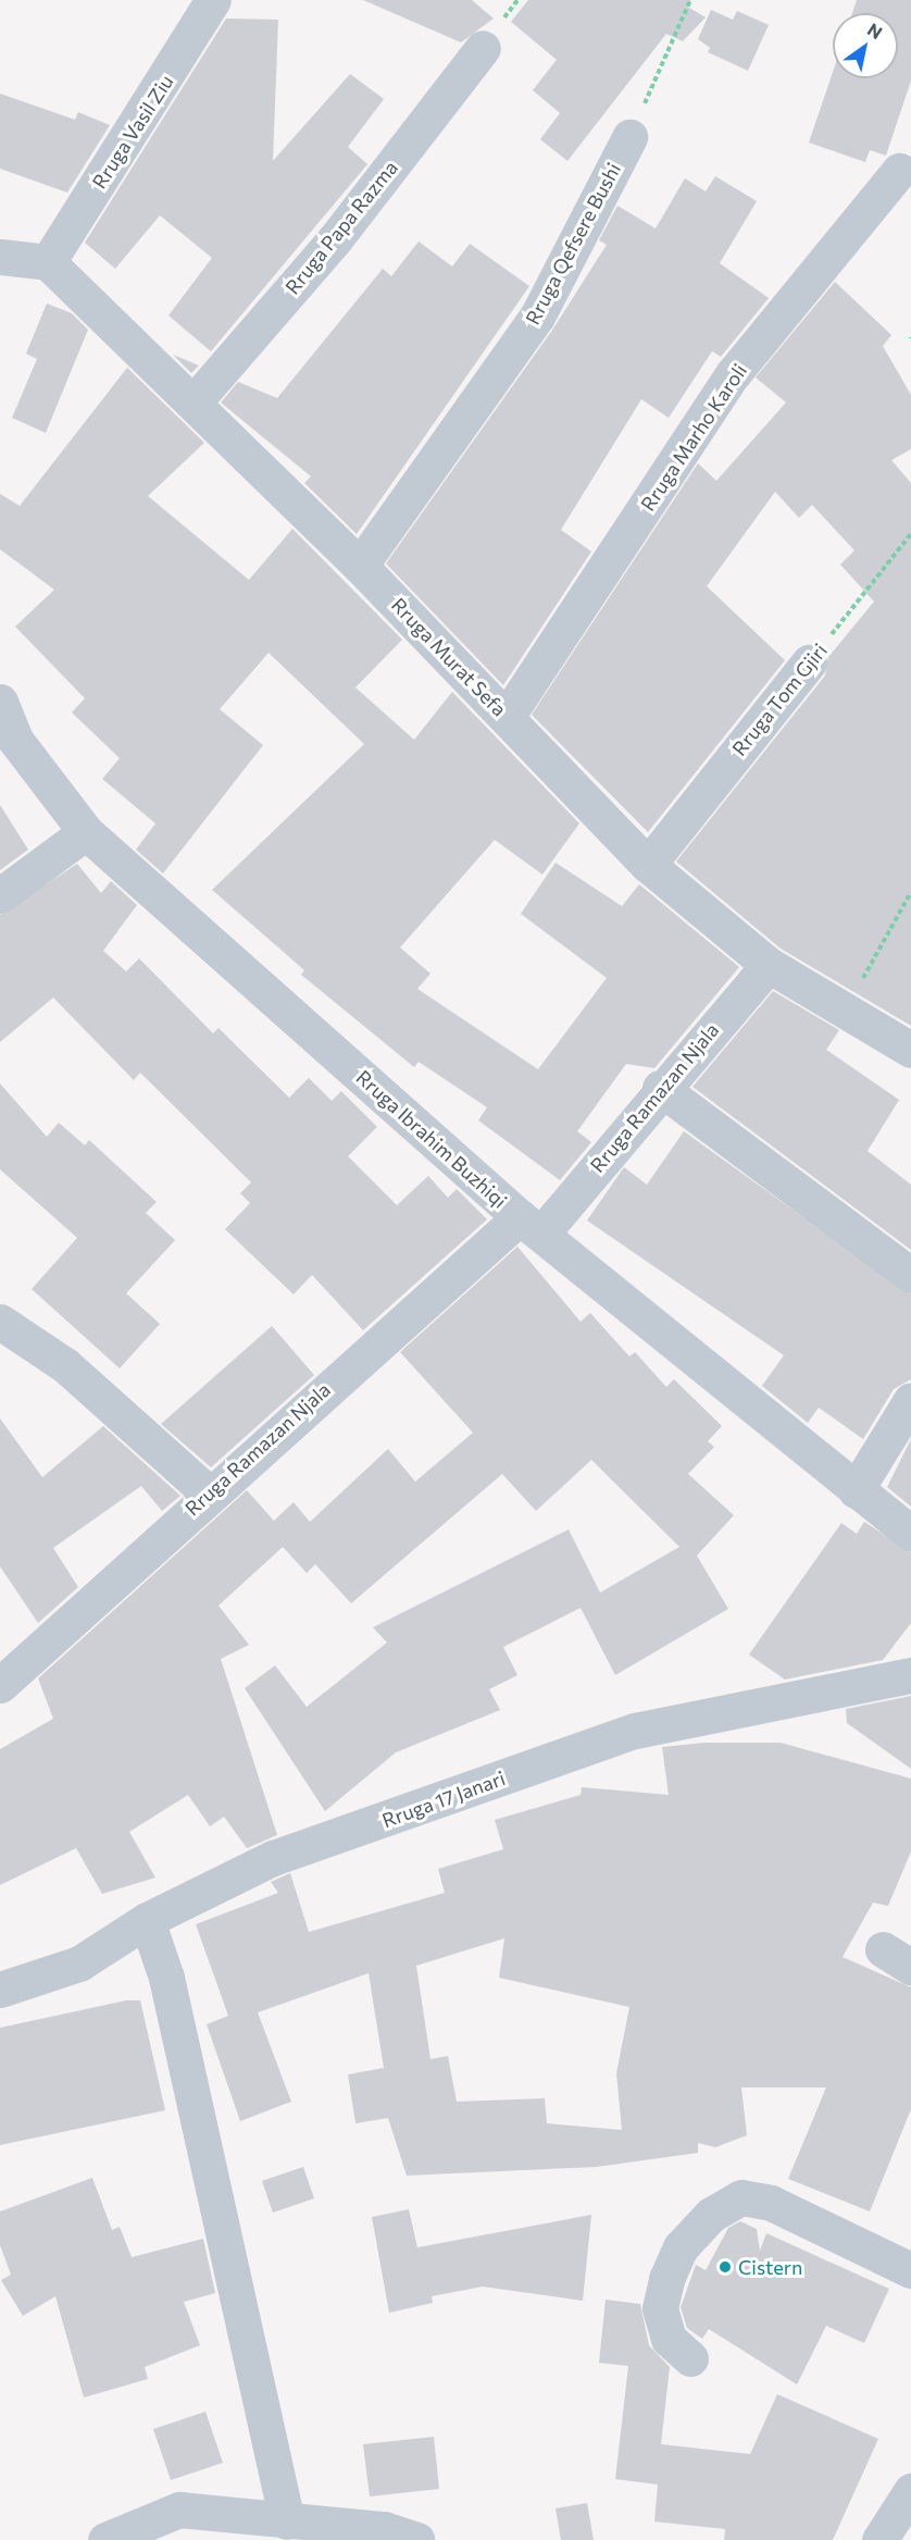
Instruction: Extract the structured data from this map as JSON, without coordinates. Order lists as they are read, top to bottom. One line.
{"streets":{"street":["Rruga Vasil Ziu","Rruga Papa Razma","Rruga Qefsere Bushi","Rruga Marho Karoli","Rruga Murat Sefa","Rruga Tom Gjiri","Rruga Ramazan Njala","Rruga Ibrahim Buzhiqi","Rruga 17 Janari"]},"crossings":[["Rruga Vasil Ziu","Rruga Murat Sefa"],["Rruga Papa Razma","Rruga Murat Sefa"],["Rruga Qefsere Bushi","Rruga Murat Sefa"],["Rruga Marho Karoli","Rruga Murat Sefa"],["Rruga Murat Sefa","Rruga Tom Gjiri"],["Rruga Murat Sefa","Rruga Ramazan Njala"],["Rruga Ramazan Njala","Rruga Ibrahim Buzhiqi"]],"places":["Cistern"],"north":"top right"}
